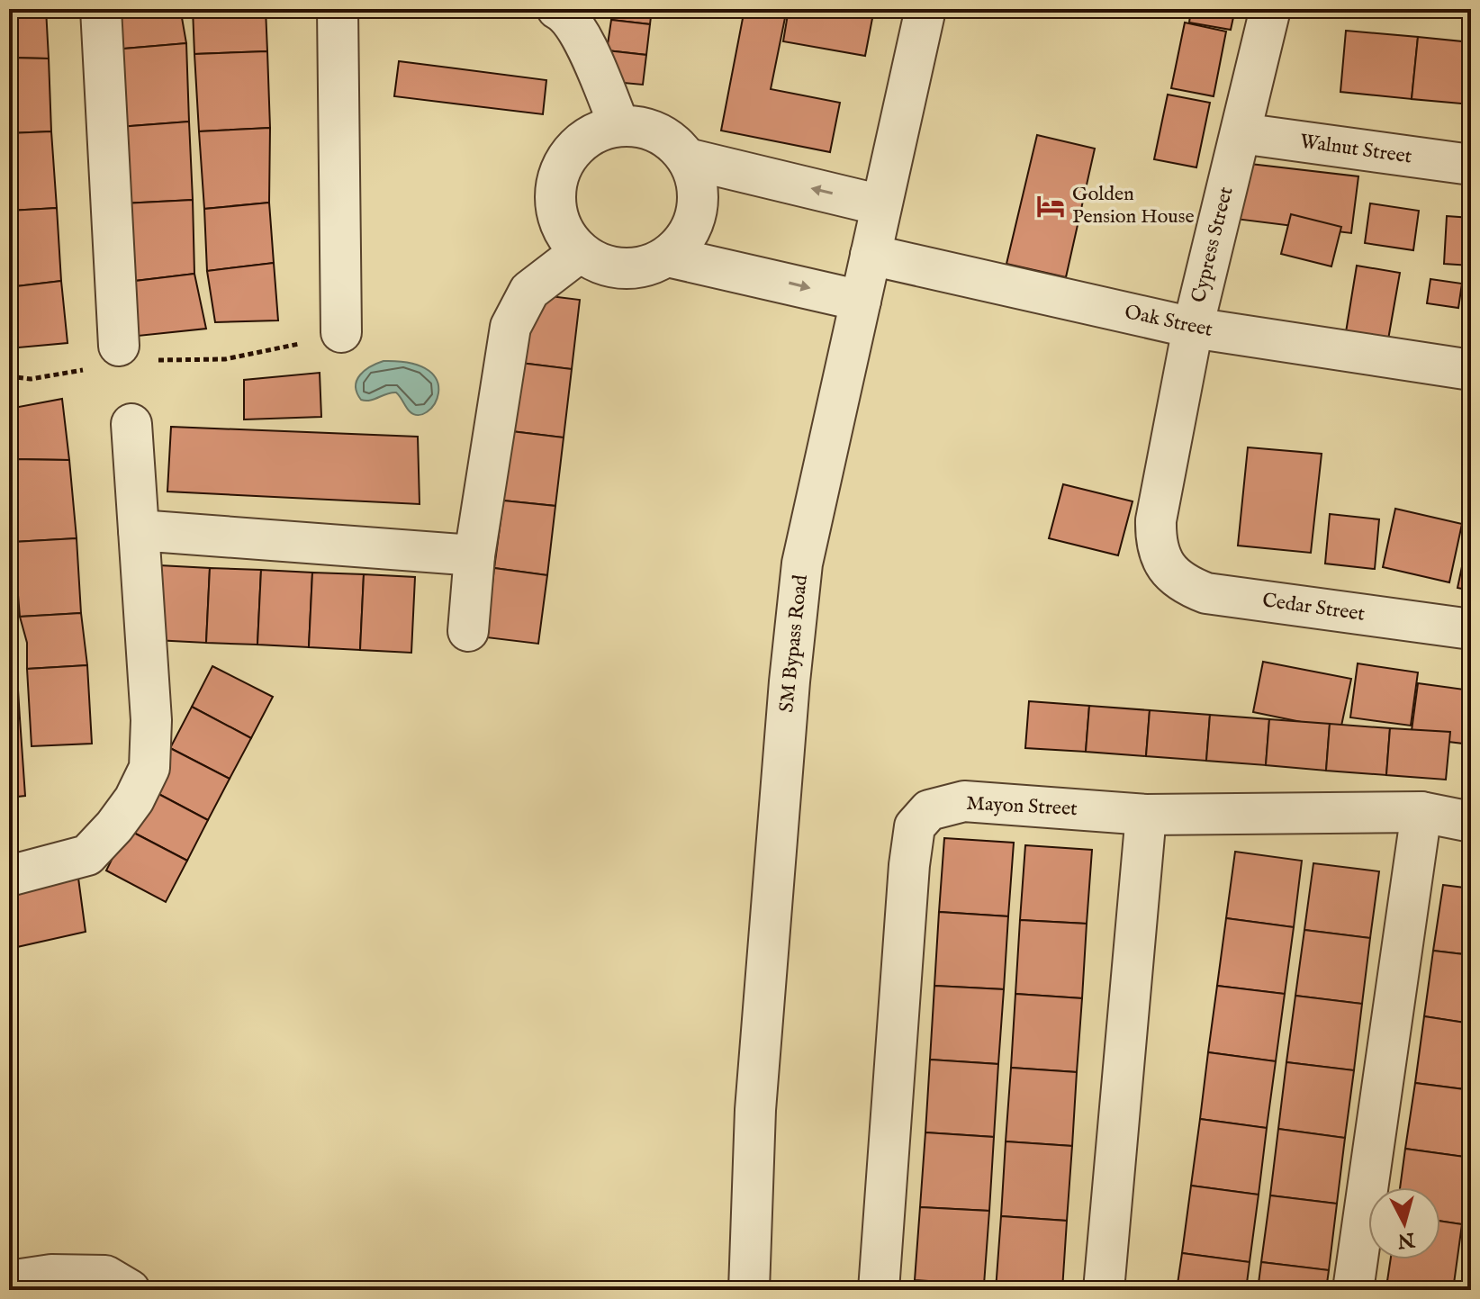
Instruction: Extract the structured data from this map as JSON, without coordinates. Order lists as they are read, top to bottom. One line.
{"streets":{"street":["Walnut Street","Cypress Street","Oak Street","Cedar Street","SM Bypass Road","Mayon Street"]},"crossings":[["Walnut Street","Cypress Street"],["Cypress Street","Oak Street"],["Cypress Street","Cedar Street"],["Oak Street","SM Bypass Road"]],"places":{"hotel":["Golden Pension House"]},"north":"bottom"}
